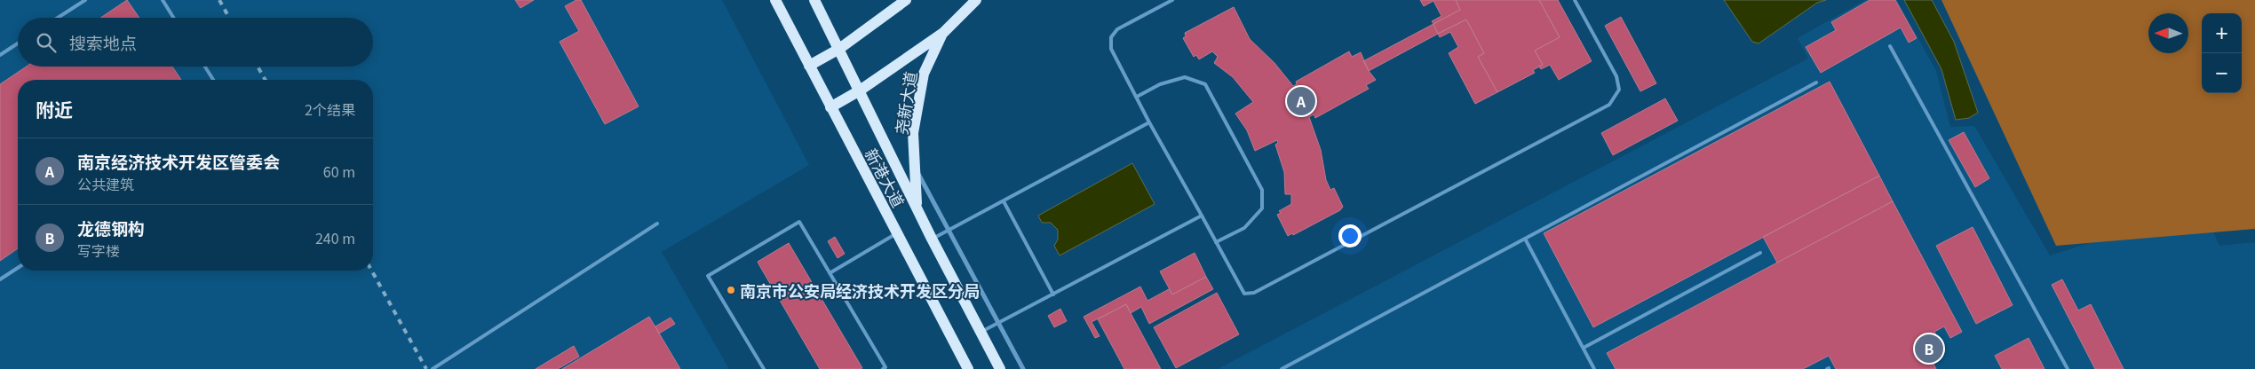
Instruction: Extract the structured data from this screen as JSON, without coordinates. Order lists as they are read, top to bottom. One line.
{"streets":{"main road":["尧新大道","新港大道"]},"crossings":[["尧新大道","新港大道"]],"places":["南京市公安局经济技术开发区分局"],"north":"left","page":{"map_buttons":["+","−"],"search":"搜索地点","heading":["附近","2个结果"],"pins":["A","B"],"list":[{"mark":"A","name":"南京经济技术开发区管委会","note":"公共建筑","value":"60 m"},{"mark":"B","name":"龙德钢构","note":"写字楼","value":"240 m"}]}}
